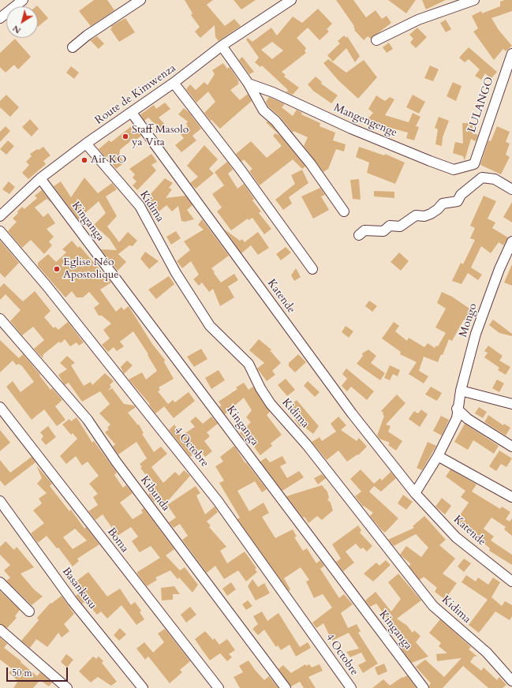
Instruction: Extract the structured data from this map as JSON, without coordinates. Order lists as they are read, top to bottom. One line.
{"streets":{"street":["Route de Kimwenza","LULANGO","Mangengenge","Kidima","Kinganga","Katende","Mongo","4 Octobre","Kibunda","Boma","Basankusu"]},"crossings":[["Route de Kimwenza","Kidima"],["Route de Kimwenza","Kinganga"],["Route de Kimwenza","Katende"],["LULANGO","Mangengenge"]],"places":["Staff Masolo ya Vita","Air KO","Eglise Néo Apostolique"],"scale_bar":"50 m","north":"bottom left"}
